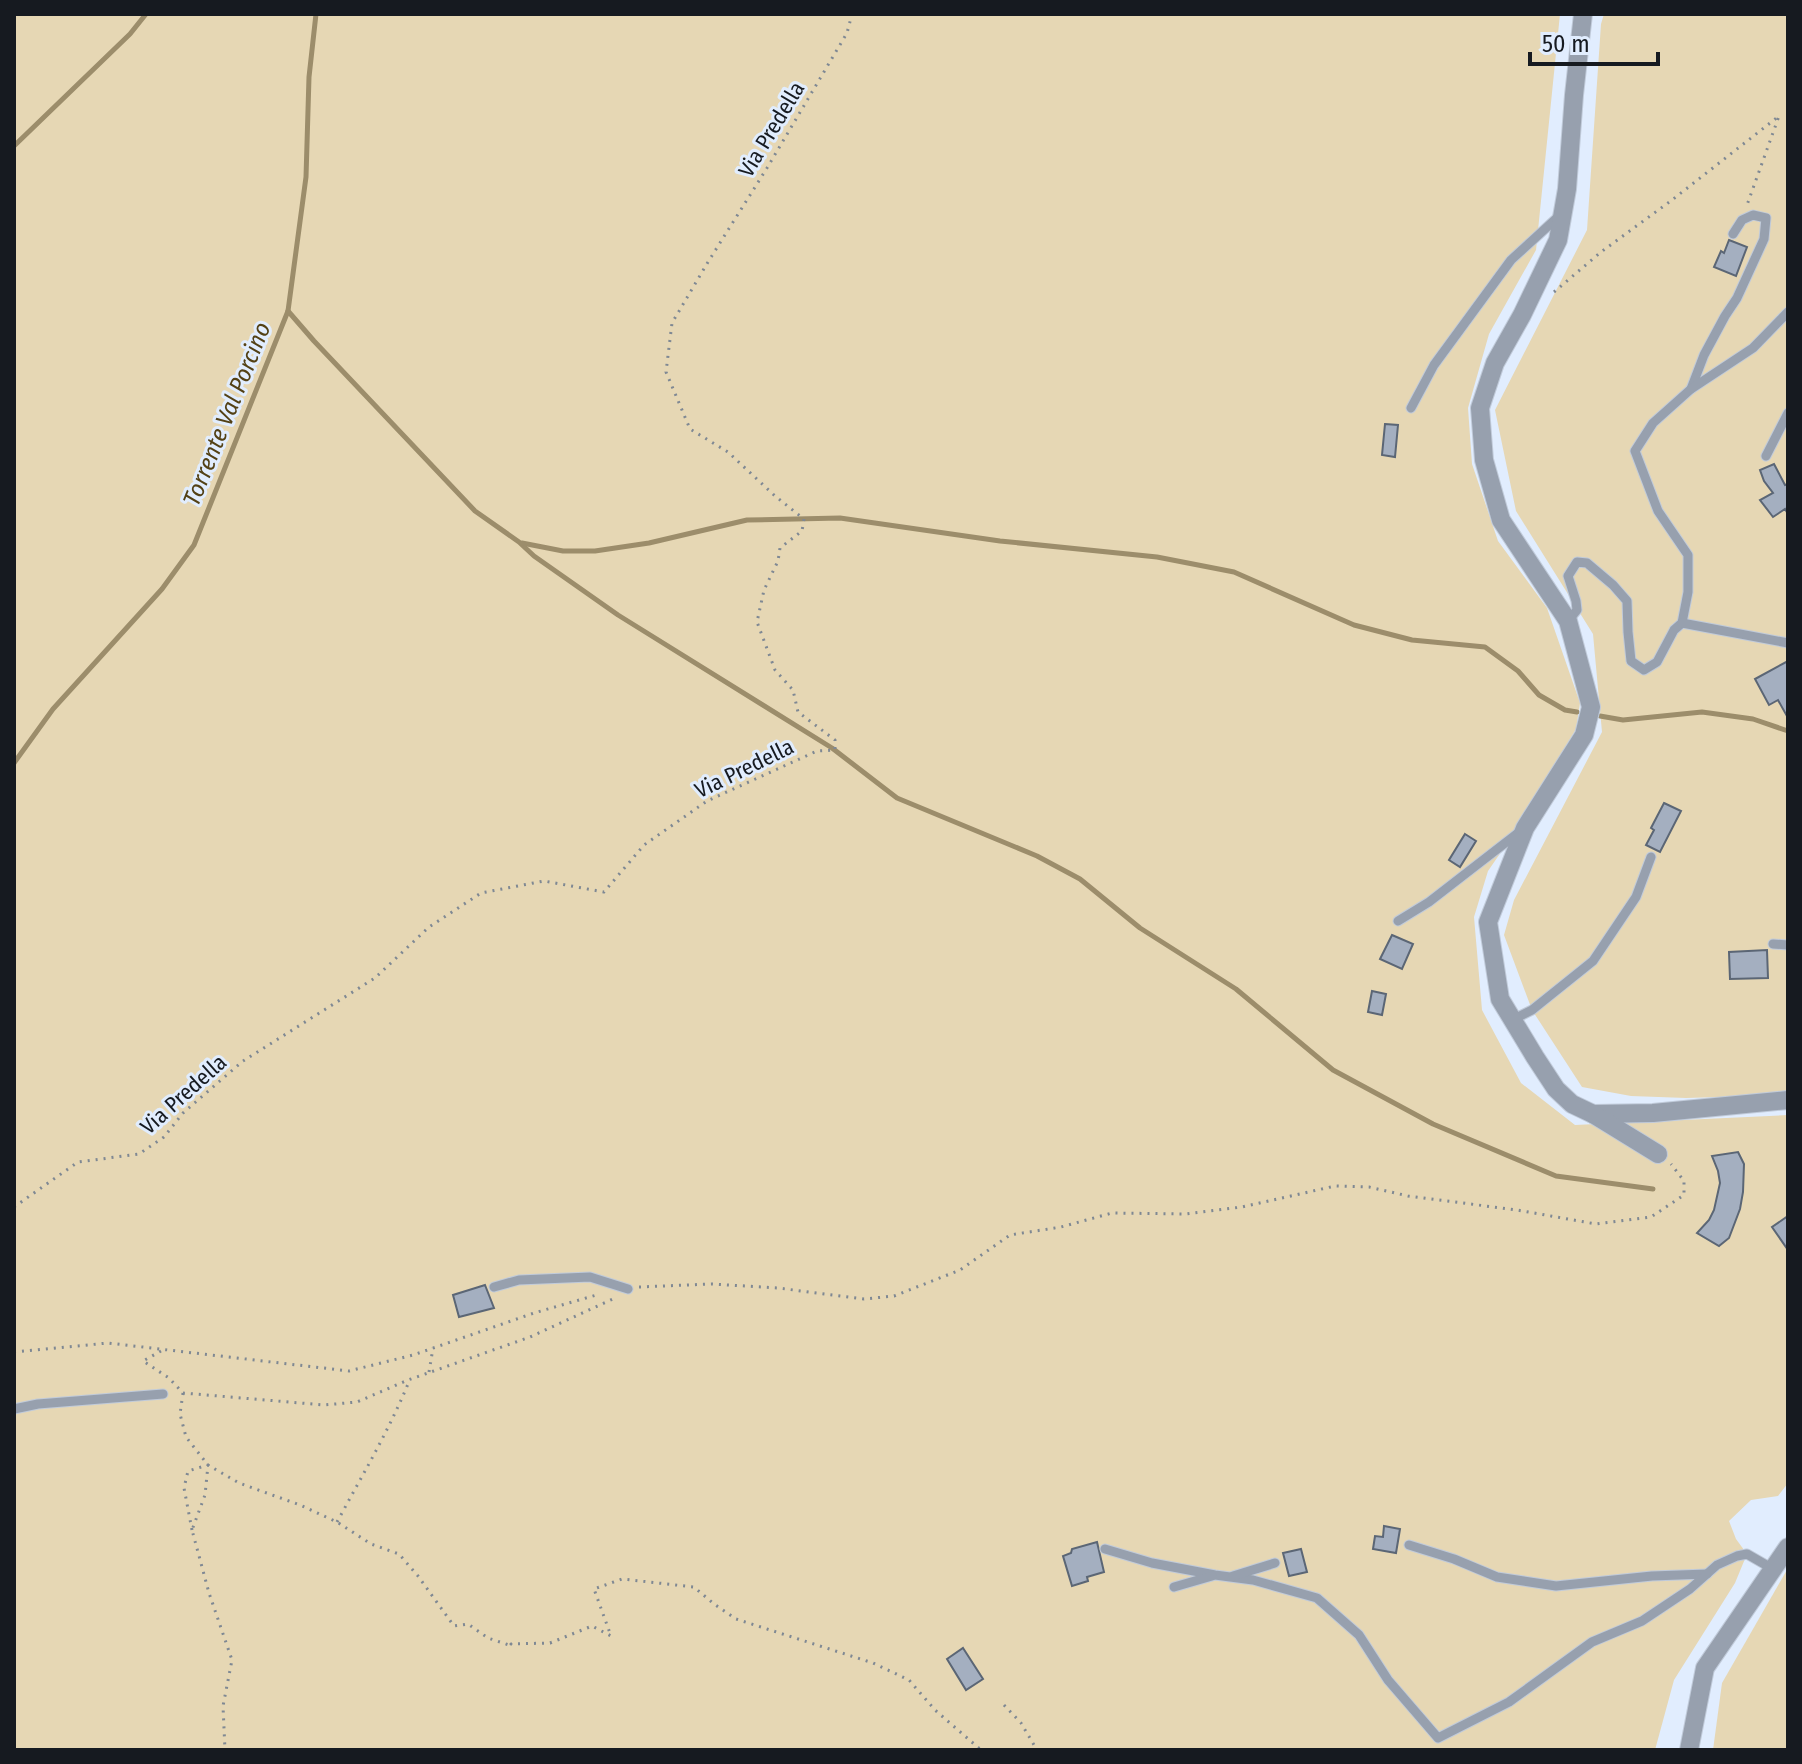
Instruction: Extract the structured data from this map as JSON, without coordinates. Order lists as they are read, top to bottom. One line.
{"streets":{"path":["Via Predella"]},"water":["Torrente Val Porcino"],"scale_bar":"50 m"}
